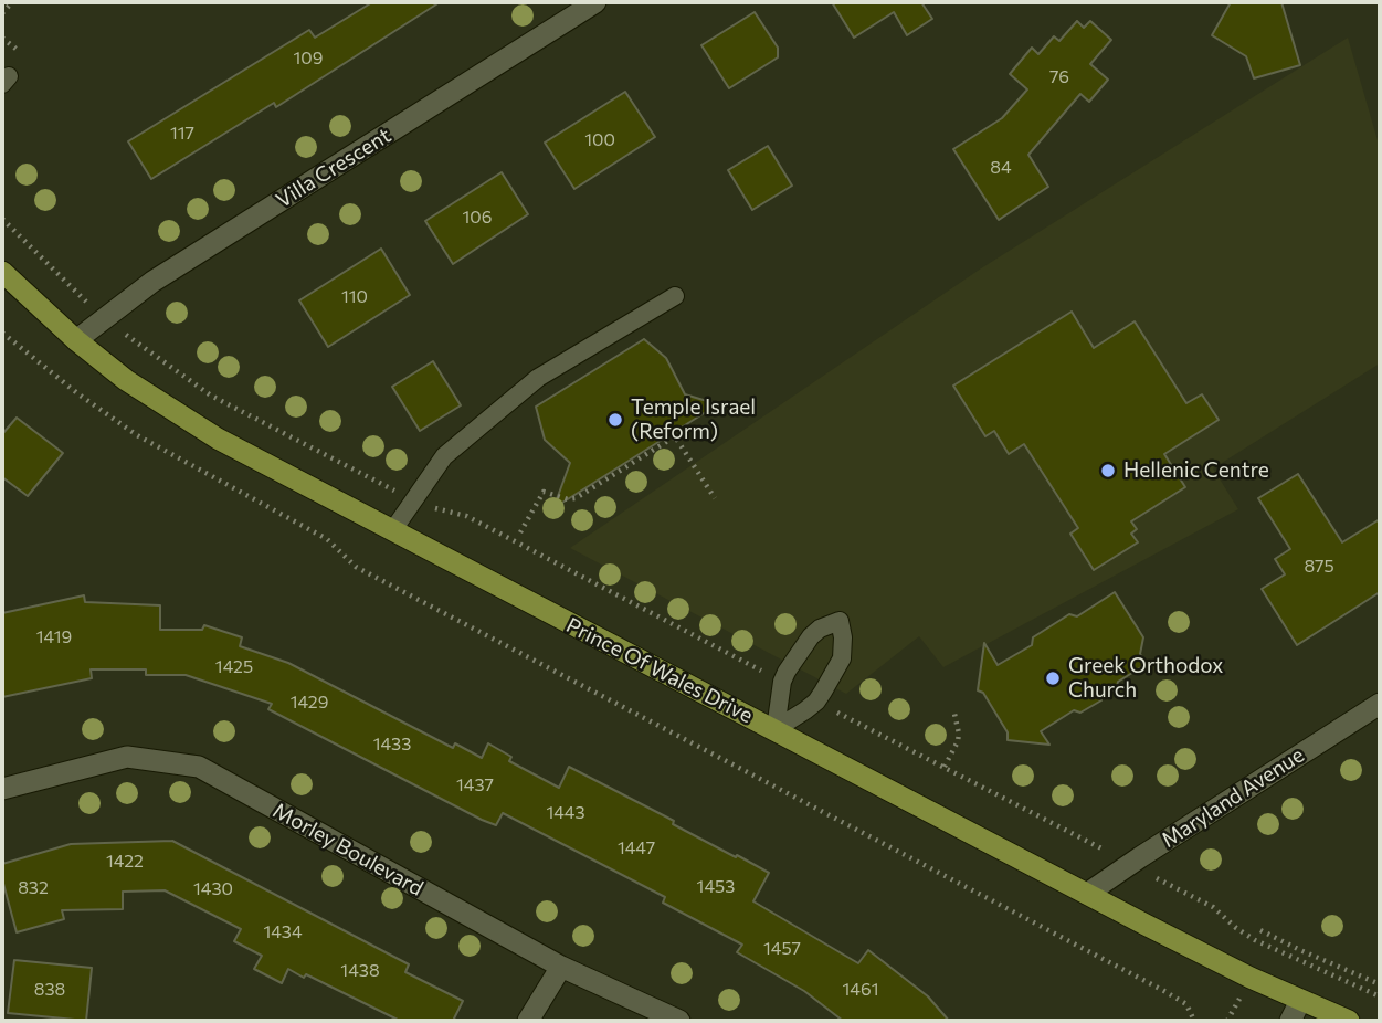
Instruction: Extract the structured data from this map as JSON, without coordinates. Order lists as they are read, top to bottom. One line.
{"streets":{"main road":["Prince Of Wales Drive"],"street":["Villa Crescent","Maryland Avenue","Morley Boulevard"]},"crossings":[["Villa Crescent","Prince Of Wales Drive"],["Prince Of Wales Drive","Maryland Avenue"]],"places":["Temple Israel (Reform)","Hellenic Centre","Greek Orthodox Church"],"house_numbers":["109","76","117","100","84","106","110","875","1419","1425","1429","1433","1437","1443","1447","1422","1453","832","1430","1434","1457","1438","838","1461"]}
